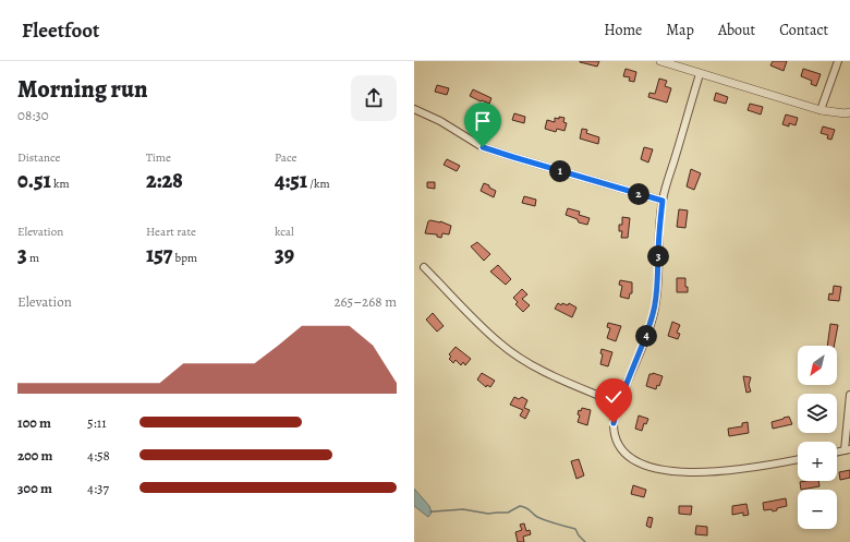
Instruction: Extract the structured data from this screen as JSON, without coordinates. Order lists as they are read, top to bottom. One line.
{"north":"bottom left","page":{"header":"Fleetfoot","nav":["Home","Map","About","Contact"],"heading":["Morning run","08:30"],"stats":[["Distance","0.51 km"],["Time","2:28"],["Pace","4:51 /km"],["Elevation","3 m"],["Heart rate","157 bpm"],["kcal","39"]],"pins":["1","2","3","4"],"chart":["Elevation","265–268 m"],"map_buttons":["+","−"],"list":[{"name":"100 m","note":"5:11"},{"name":"200 m","note":"4:58"},{"name":"300 m","note":"4:37"}]}}
